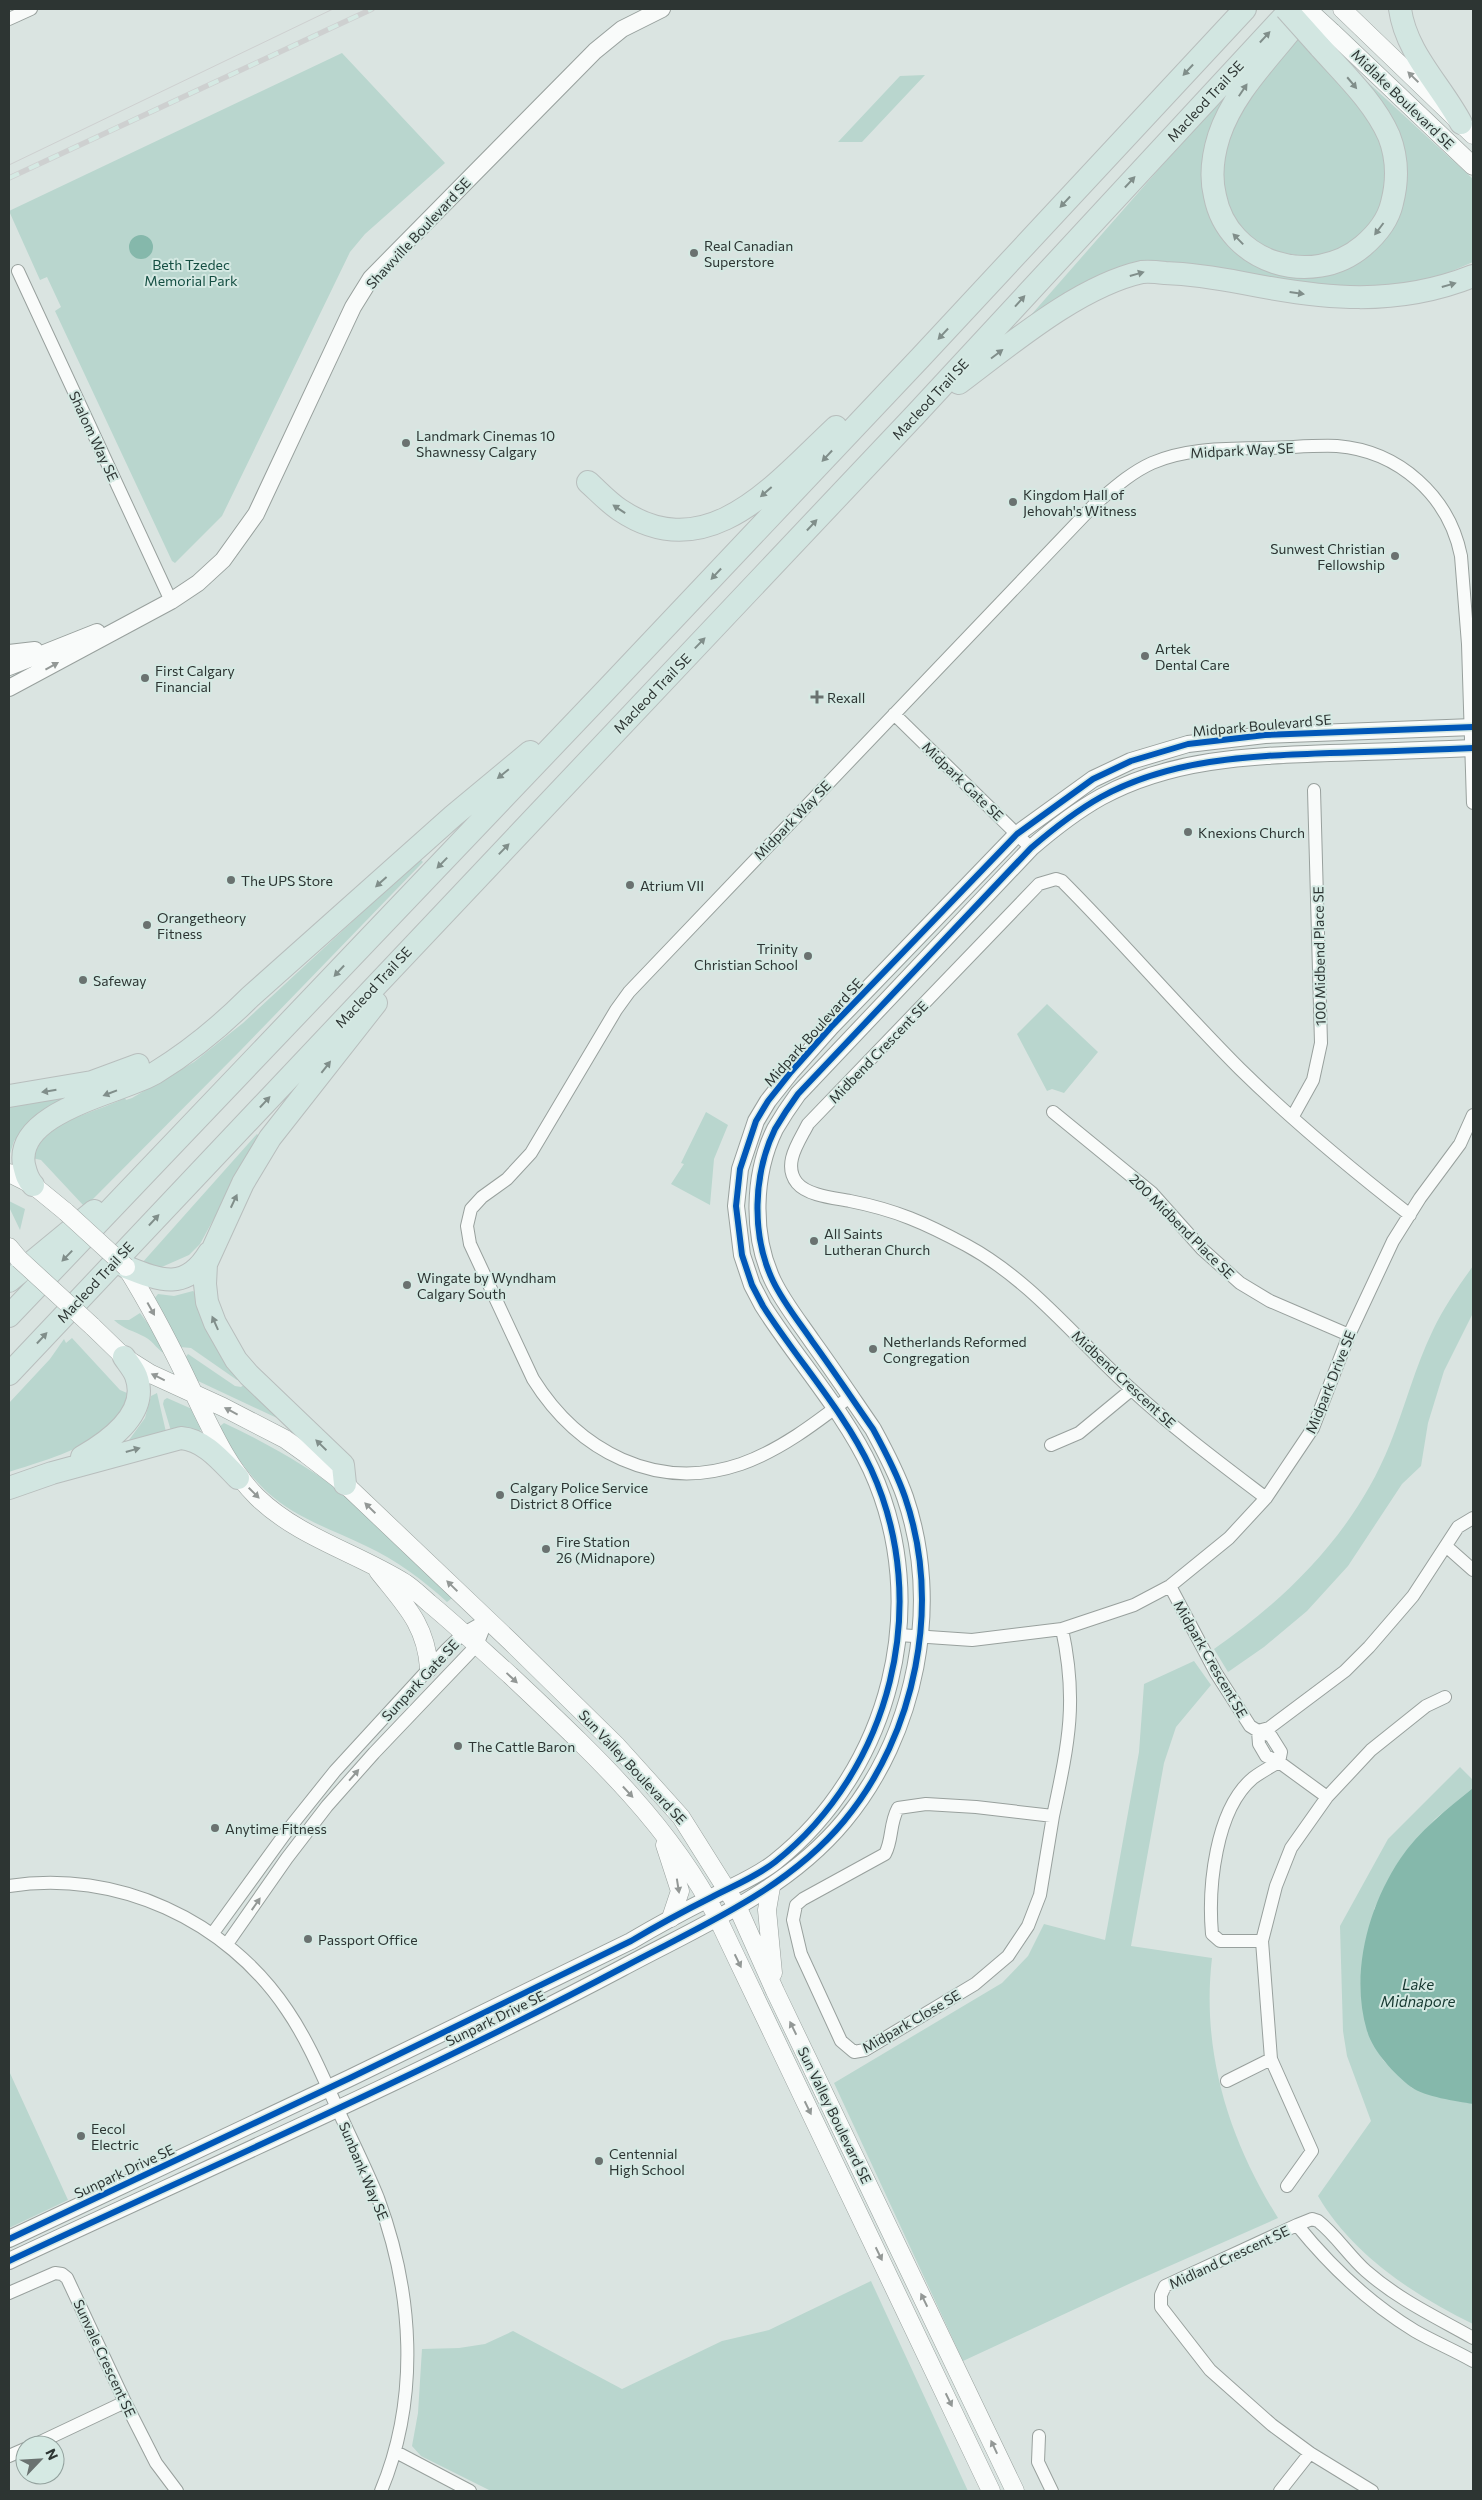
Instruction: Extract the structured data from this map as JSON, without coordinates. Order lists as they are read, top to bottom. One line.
{"streets":{"highway":["Macleod Trail SE"],"main road":["Midlake Boulevard SE","Sun Valley Boulevard SE"],"street":["Shawville Boulevard SE","Shalom Way SE","Midpark Way SE","Midpark Boulevard SE","Midpark Gate SE","100 Midbend Place SE","Midbend Crescent SE","200 Midbend Place SE","Midpark Drive SE","Midpark Crescent SE","Sunpark Gate SE","Sunpark Drive SE","Midpark Close SE","Sunbank Way SE","Midland Crescent SE","Sunvale Crescent SE"]},"crossings":[["Shawville Boulevard SE","Shalom Way SE"],["Midpark Way SE","Midpark Boulevard SE"],["Midpark Way SE","Midpark Gate SE"],["Midpark Boulevard SE","Midpark Gate SE"],["Midpark Boulevard SE","Midpark Drive SE"],["Midpark Boulevard SE","Sun Valley Boulevard SE"],["Midpark Boulevard SE","Sunpark Drive SE"],["100 Midbend Place SE","Midbend Crescent SE"],["Midbend Crescent SE","Midpark Drive SE"],["200 Midbend Place SE","Midpark Drive SE"],["Midpark Drive SE","Midpark Crescent SE"],["Midpark Drive SE","Midpark Close SE"],["Sunpark Gate SE","Sun Valley Boulevard SE"],["Sunpark Gate SE","Sunbank Way SE"],["Sun Valley Boulevard SE","Sunpark Drive SE"],["Sunpark Drive SE","Sunbank Way SE"]],"water":["Lake Midnapore"],"parks":["Beth Tzedec Memorial Park"],"places":{"other":["Real Canadian Superstore","Landmark Cinemas 10 Shawnessy Calgary","Kingdom Hall of Jehovah's Witness","Sunwest Christian Fellowship","Artek Dental Care","First Calgary Financial","Knexions Church","The UPS Store","Atrium VII","Orangetheory Fitness","Trinity Christian School","Safeway","All Saints Lutheran Church","Wingate by Wyndham Calgary South","Netherlands Reformed Congregation","Calgary Police Service District 8 Office","Fire Station 26 (Midnapore)","The Cattle Baron","Anytime Fitness","Passport Office","Eecol Electric","Centennial High School"],"health":["Rexall"]},"north":"top right"}
